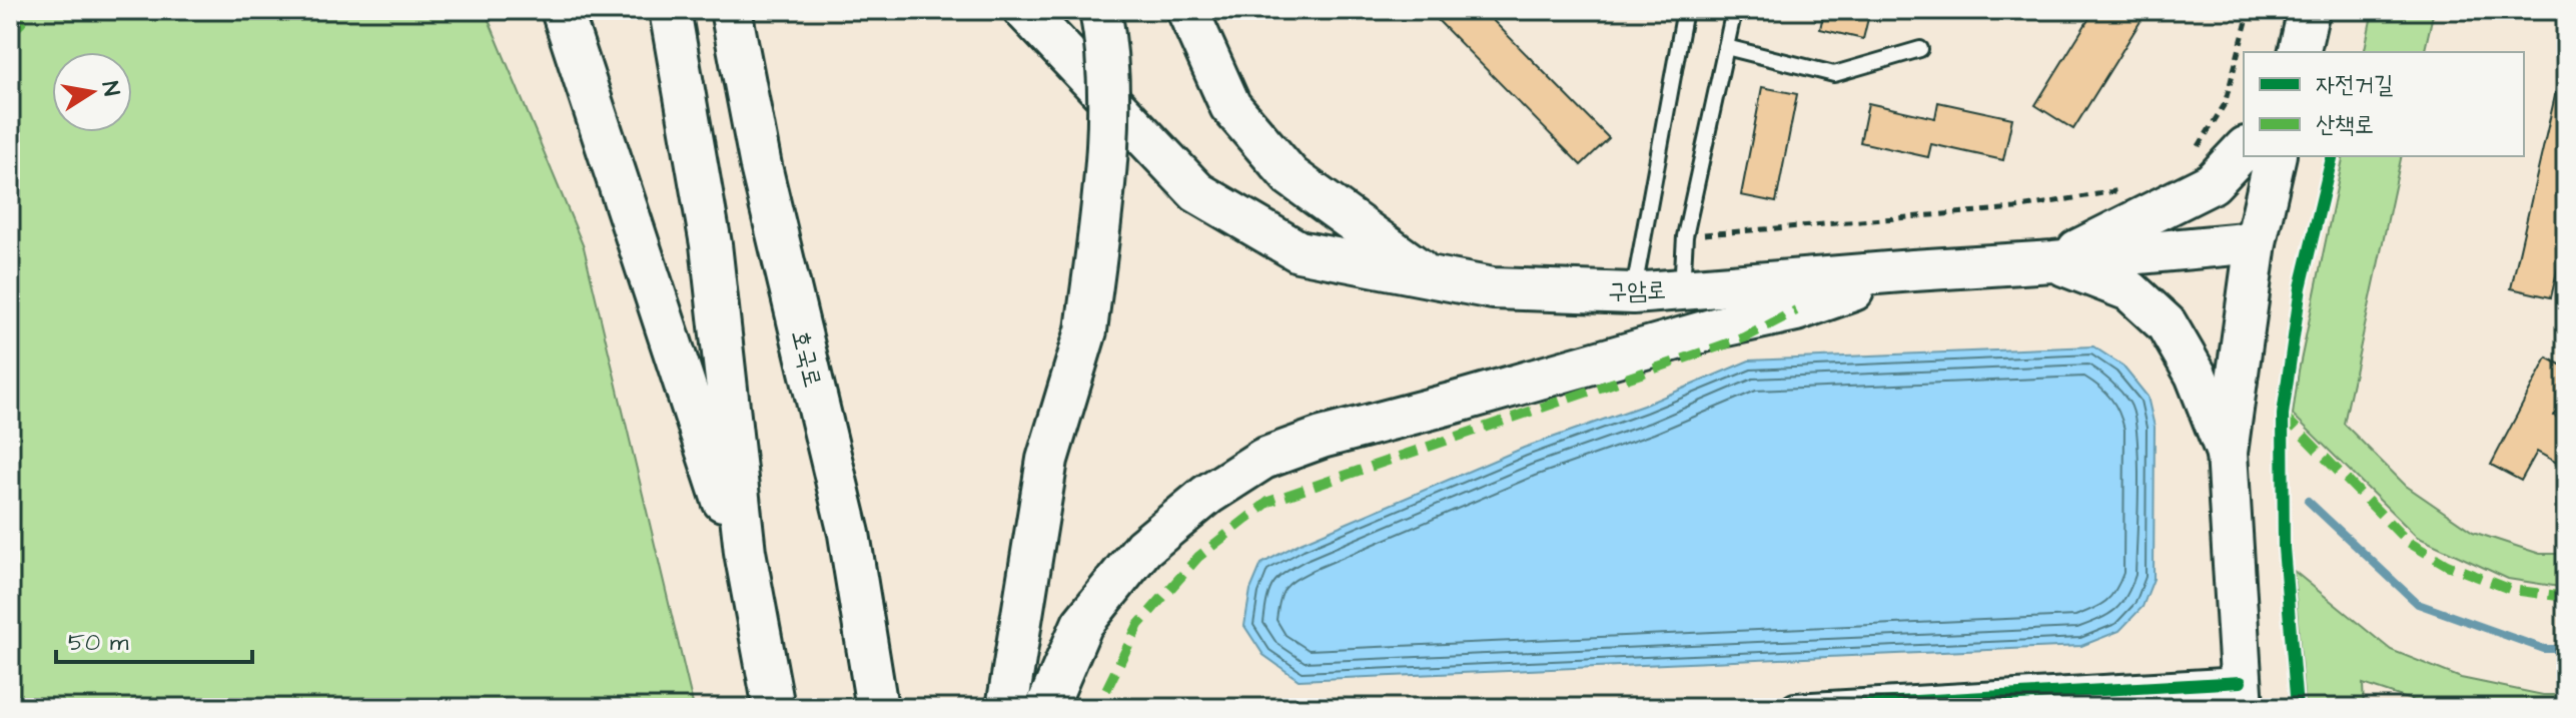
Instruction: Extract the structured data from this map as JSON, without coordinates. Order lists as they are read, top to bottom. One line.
{"streets":{"main road":["구암로","호국로"]},"legend":["자전거길","산책로"],"scale_bar":"50 m","north":"right"}
